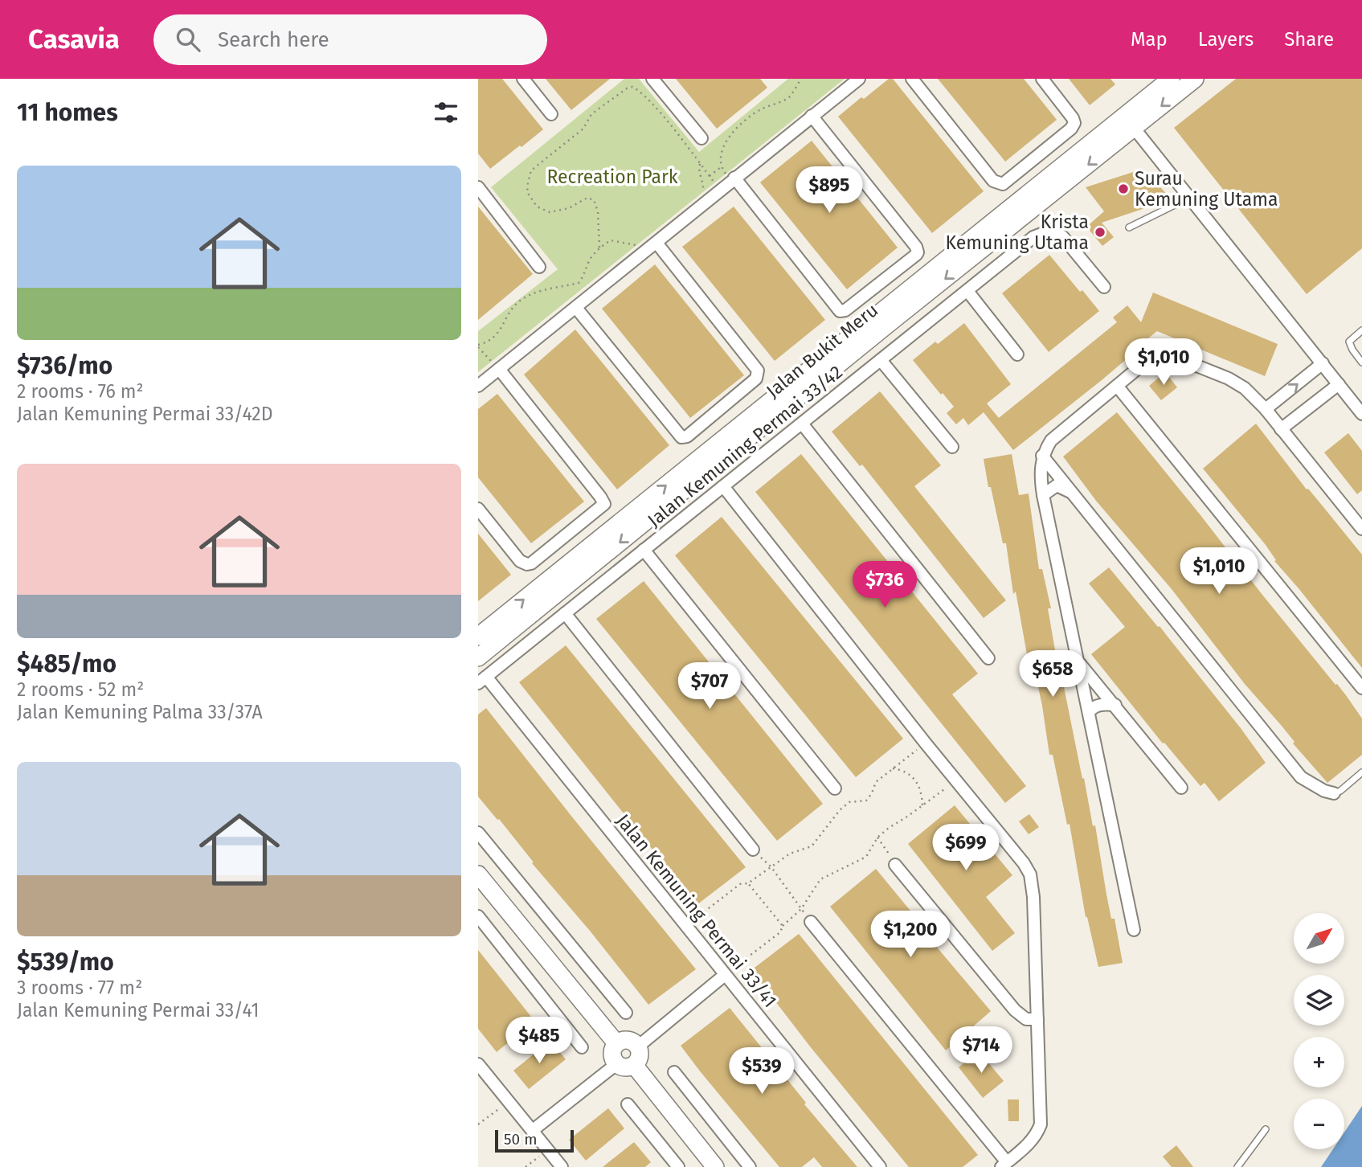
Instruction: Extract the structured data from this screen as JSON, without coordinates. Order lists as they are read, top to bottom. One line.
{"streets":{"main road":["Jalan Bukit Meru"],"street":["Jalan Kemuning Permai 33/42","Jalan Kemuning Permai 33/41"]},"crossings":[["Jalan Kemuning Permai 33/42","Jalan Kemuning Permai 33/41"]],"parks":["Recreation Park"],"places":["Surau Kemuning Utama","Krista Kemuning Utama"],"scale_bar":"50 m","north":"top right","page":{"header":"Casavia","search":"Search here","nav":["Map","Layers","Share"],"heading":"11 homes","list":[{"name":"$736/mo","note":"2 rooms · 76 m² · Jalan Kemuning Permai 33/42D"},{"name":"$485/mo","note":"2 rooms · 52 m² · Jalan Kemuning Palma 33/37A"},{"name":"$539/mo","note":"3 rooms · 77 m² · Jalan Kemuning Permai 33/41"}],"price":["$895","$1,010","$1,010","$736","$658","$707","$699","$1,200","$485","$714","$539"],"map_buttons":["+","−"],"scale":"50 m"}}
